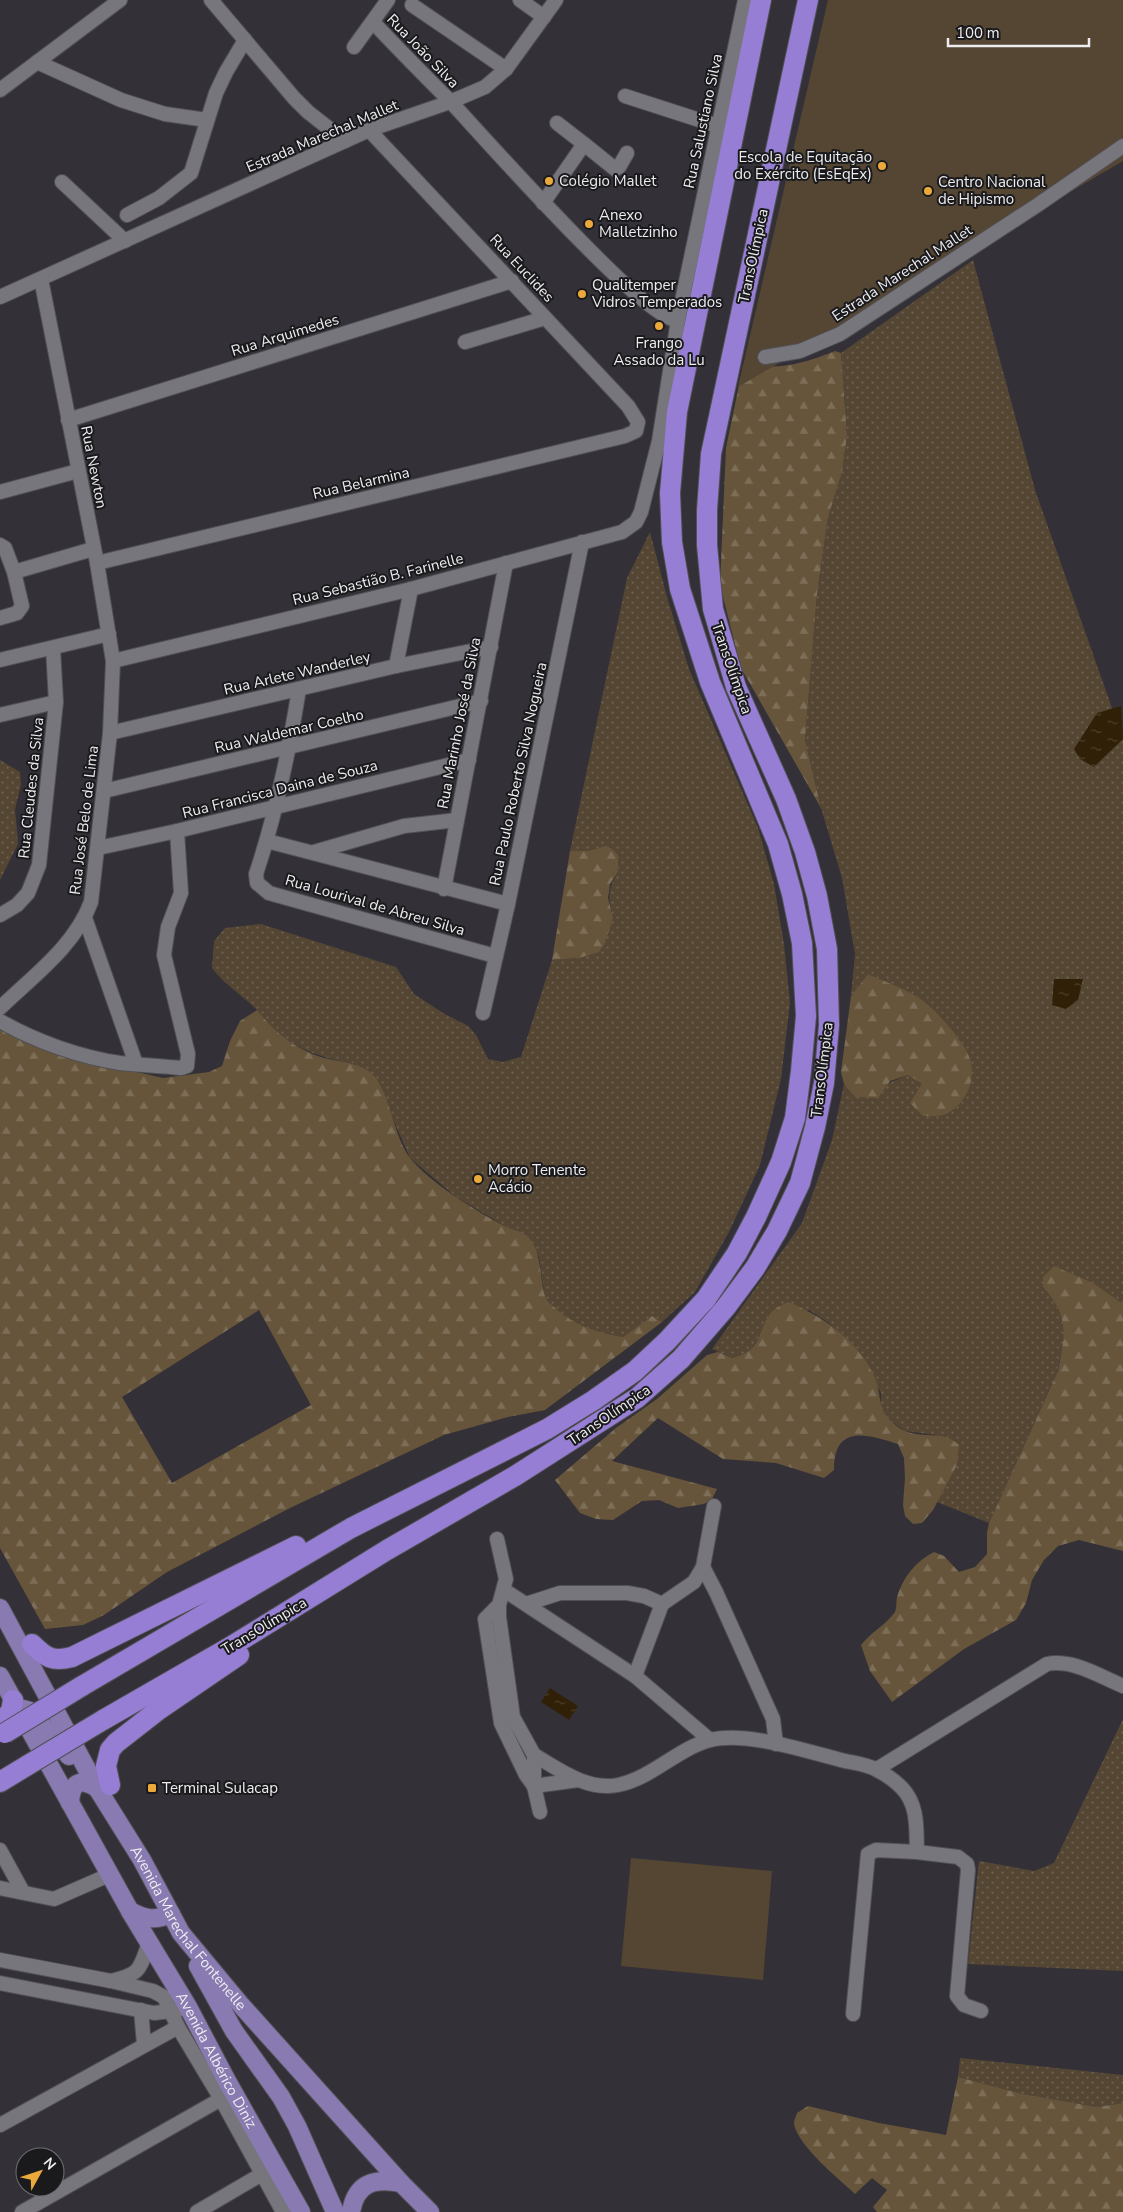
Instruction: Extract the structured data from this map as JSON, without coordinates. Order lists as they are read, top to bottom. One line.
{"streets":{"highway":["TransOlímpica"],"main road":["Avenida Marechal Fontenelle","Avenida Albérico Diniz"],"street":["Rua João Silva","Rua Salustiano Silva","Estrada Marechal Mallet","Rua Euclides","Rua Arquimedes","Rua Newton","Rua Belarmina","Rua Sebastião B. Farinelle","Rua Arlete Wanderley","Rua Marinho José da Silva","Rua Waldemar Coelho","Rua Paulo Roberto Silva Nogueira","Rua Cleudes da Silva","Rua Francisca Daina de Souza","Rua José Belo de Lima","Rua Lourival de Abreu Silva"]},"crossings":[["Rua João Silva","Estrada Marechal Mallet"],["Rua Salustiano Silva","Rua Sebastião B. Farinelle"],["Estrada Marechal Mallet","Rua Euclides"],["Estrada Marechal Mallet","Rua Newton"],["Rua Euclides","Rua Arquimedes"],["Rua Euclides","Rua Belarmina"],["Rua Arquimedes","Rua Newton"],["Rua Newton","Rua Belarmina"],["Rua Newton","Rua Sebastião B. Farinelle"],["Rua Newton","Rua José Belo de Lima"],["Rua Sebastião B. Farinelle","Rua Marinho José da Silva"],["Rua Sebastião B. Farinelle","Rua Paulo Roberto Silva Nogueira"],["Rua Sebastião B. Farinelle","Rua José Belo de Lima"],["Rua Arlete Wanderley","Rua Marinho José da Silva"],["Rua Arlete Wanderley","Rua José Belo de Lima"],["Rua Marinho José da Silva","Rua Waldemar Coelho"],["Rua Marinho José da Silva","Rua Francisca Daina de Souza"],["Rua Waldemar Coelho","Rua José Belo de Lima"],["Rua Paulo Roberto Silva Nogueira","Rua Lourival de Abreu Silva"],["Rua Francisca Daina de Souza","Rua José Belo de Lima"],["Avenida Marechal Fontenelle","Avenida Albérico Diniz"]],"places":{"other":["Escola de Equitação do Exército (EsEqEx)","Colégio Mallet","Centro Nacional de Hipismo","Anexo Malletzinho","Qualitemper Vidros Temperados","Frango Assado da Lu","Morro Tenente Acácio"],"transit":["Terminal Sulacap"]},"scale_bar":"100 m","north":"top right"}
